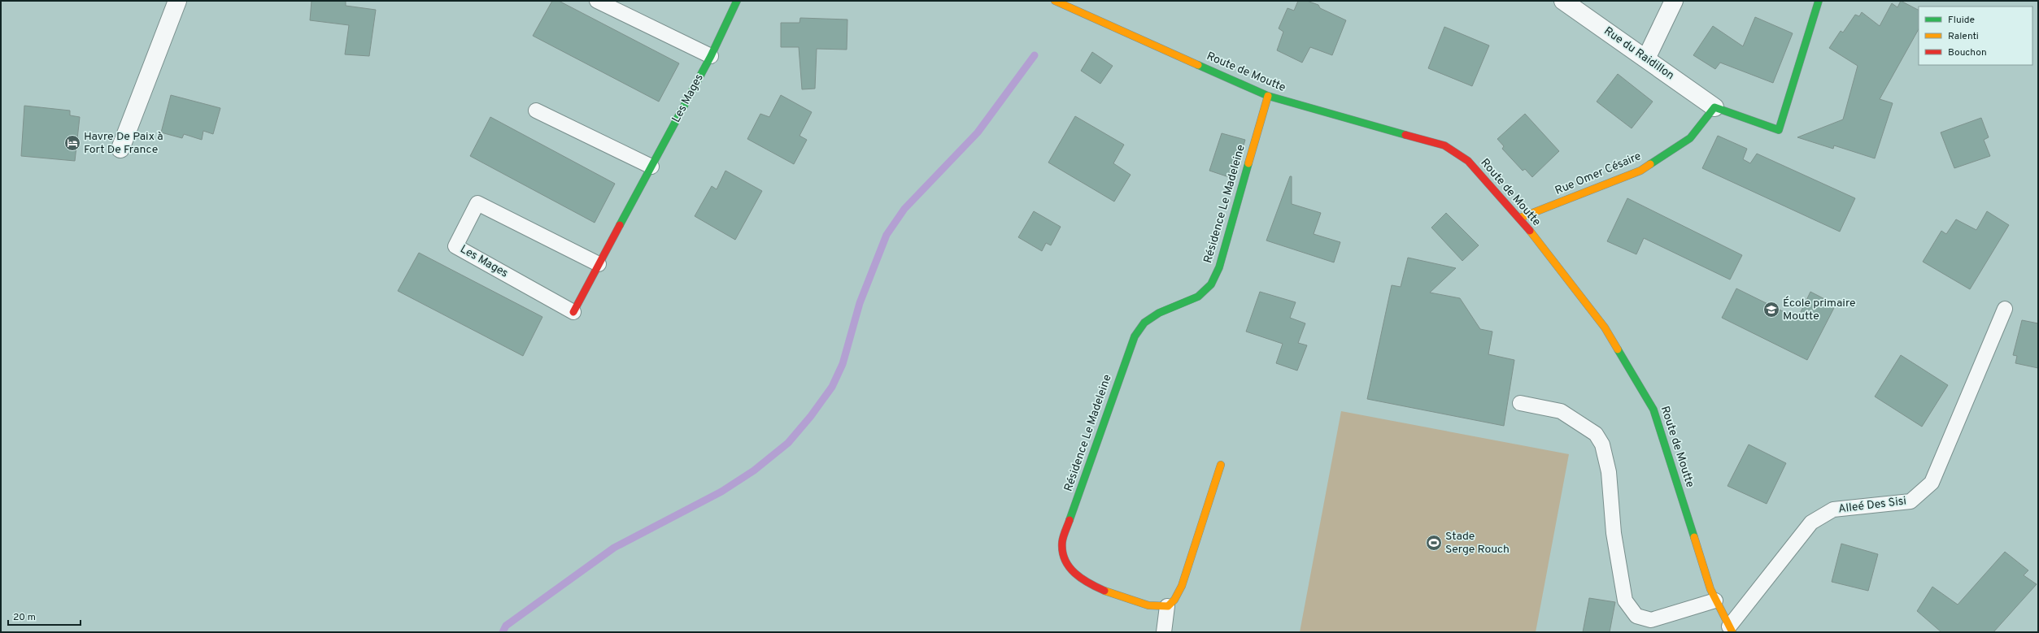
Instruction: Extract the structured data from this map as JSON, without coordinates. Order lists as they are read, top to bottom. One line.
{"streets":{"street":["Rue du Raidillon","Route de Moutte","Les Mages","Rue Omer Césaire","Résidence Le Madeleine"],"lane":["Alleé Des Sisi"]},"crossings":[["Rue du Raidillon","Rue Omer Césaire"],["Route de Moutte","Rue Omer Césaire"],["Route de Moutte","Résidence Le Madeleine"],["Route de Moutte","Alleé Des Sisi"]],"places":{"hotel":["Havre De Paix à Fort De France"],"school or university":["École primaire Moutte"],"sports":["Stade Serge Rouch"]},"legend":["Fluide","Ralenti","Bouchon"],"scale_bar":"20 m"}
